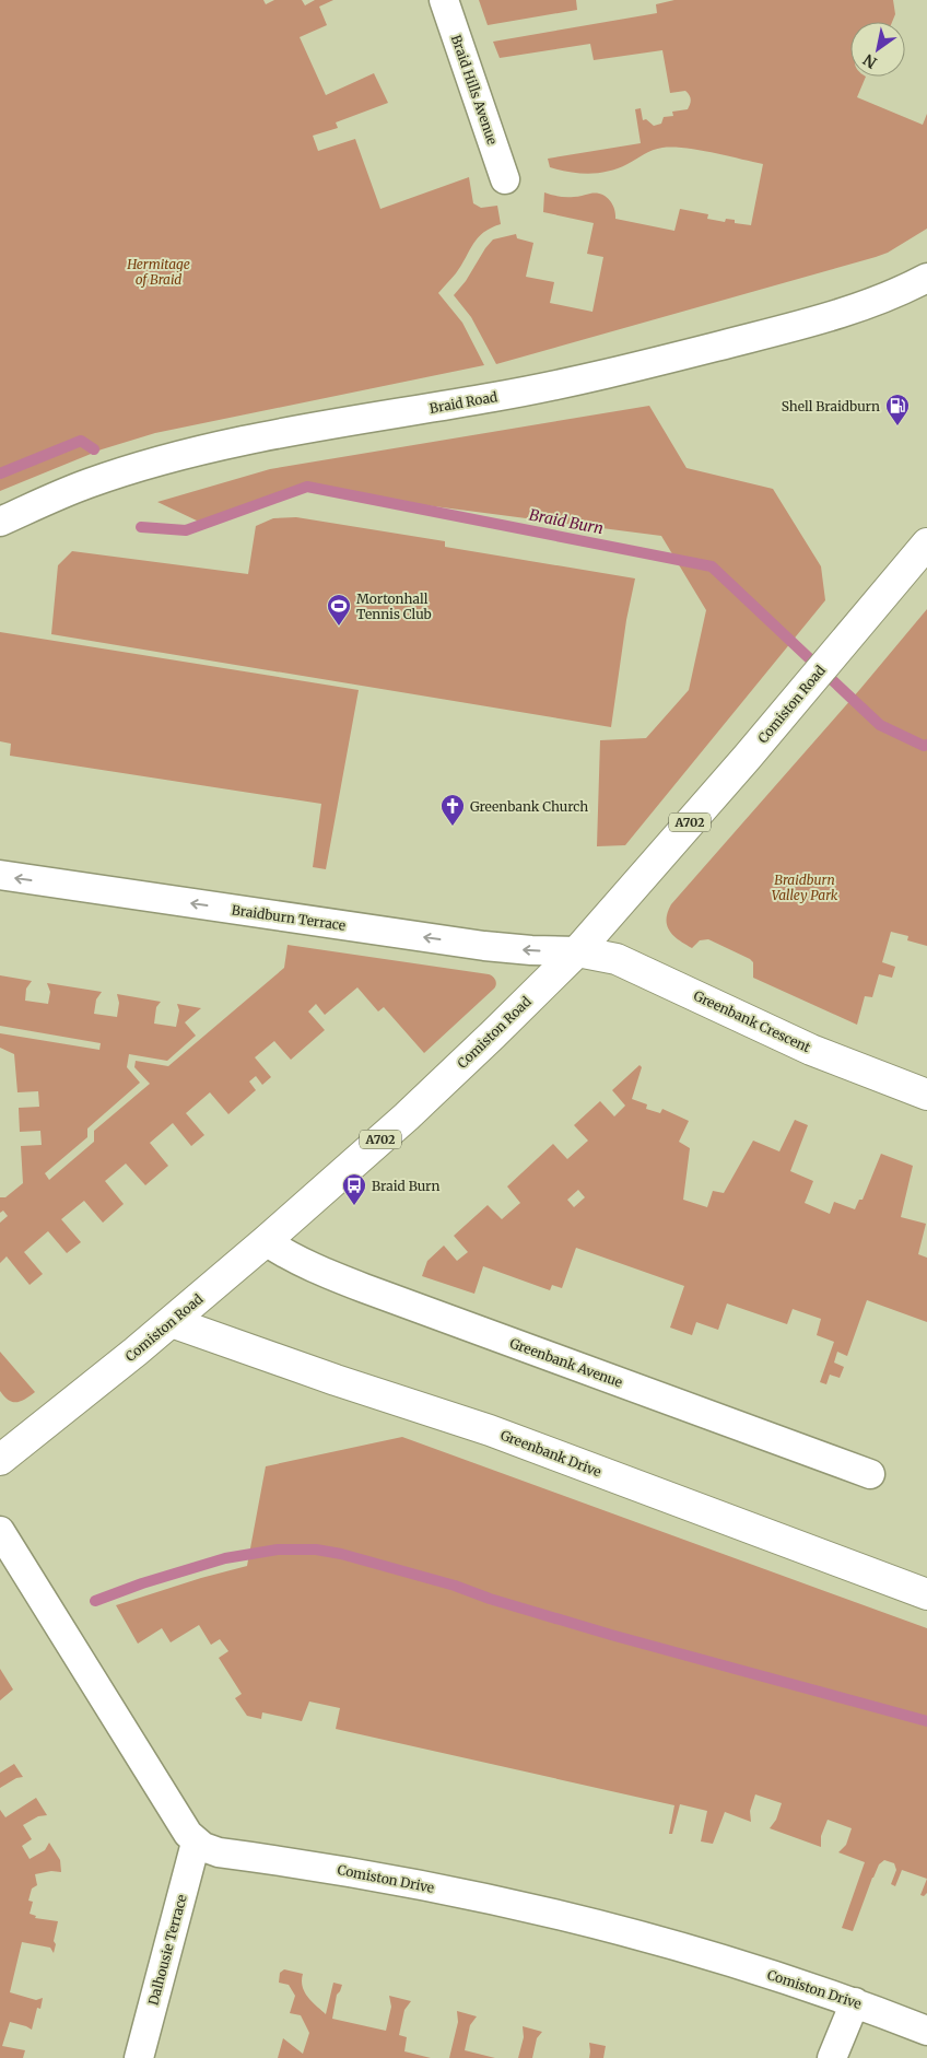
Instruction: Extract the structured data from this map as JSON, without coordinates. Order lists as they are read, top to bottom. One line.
{"streets":{"main road":["Comiston Road","A702","Greenbank Crescent","Greenbank Drive"],"street":["Braid Hills Avenue","Braid Road","Braidburn Terrace","Greenbank Avenue","Comiston Drive","Dalhousie Terrace"]},"crossings":[["Comiston Road","Braidburn Terrace"],["Comiston Road","Greenbank Crescent"],["Comiston Road","Greenbank Avenue"],["Comiston Road","Greenbank Drive"],["Braidburn Terrace","Greenbank Crescent"],["Comiston Drive","Dalhousie Terrace"]],"one_way":["Braidburn Terrace"],"water":["Braid Burn"],"parks":["Hermitage of Braid","Braidburn Valley Park"],"places":{"fuel station":["Shell Braidburn"],"sports":["Mortonhall Tennis Club"],"church":["Greenbank Church"],"bus stop":["Braid Burn"]},"north":"bottom left"}
